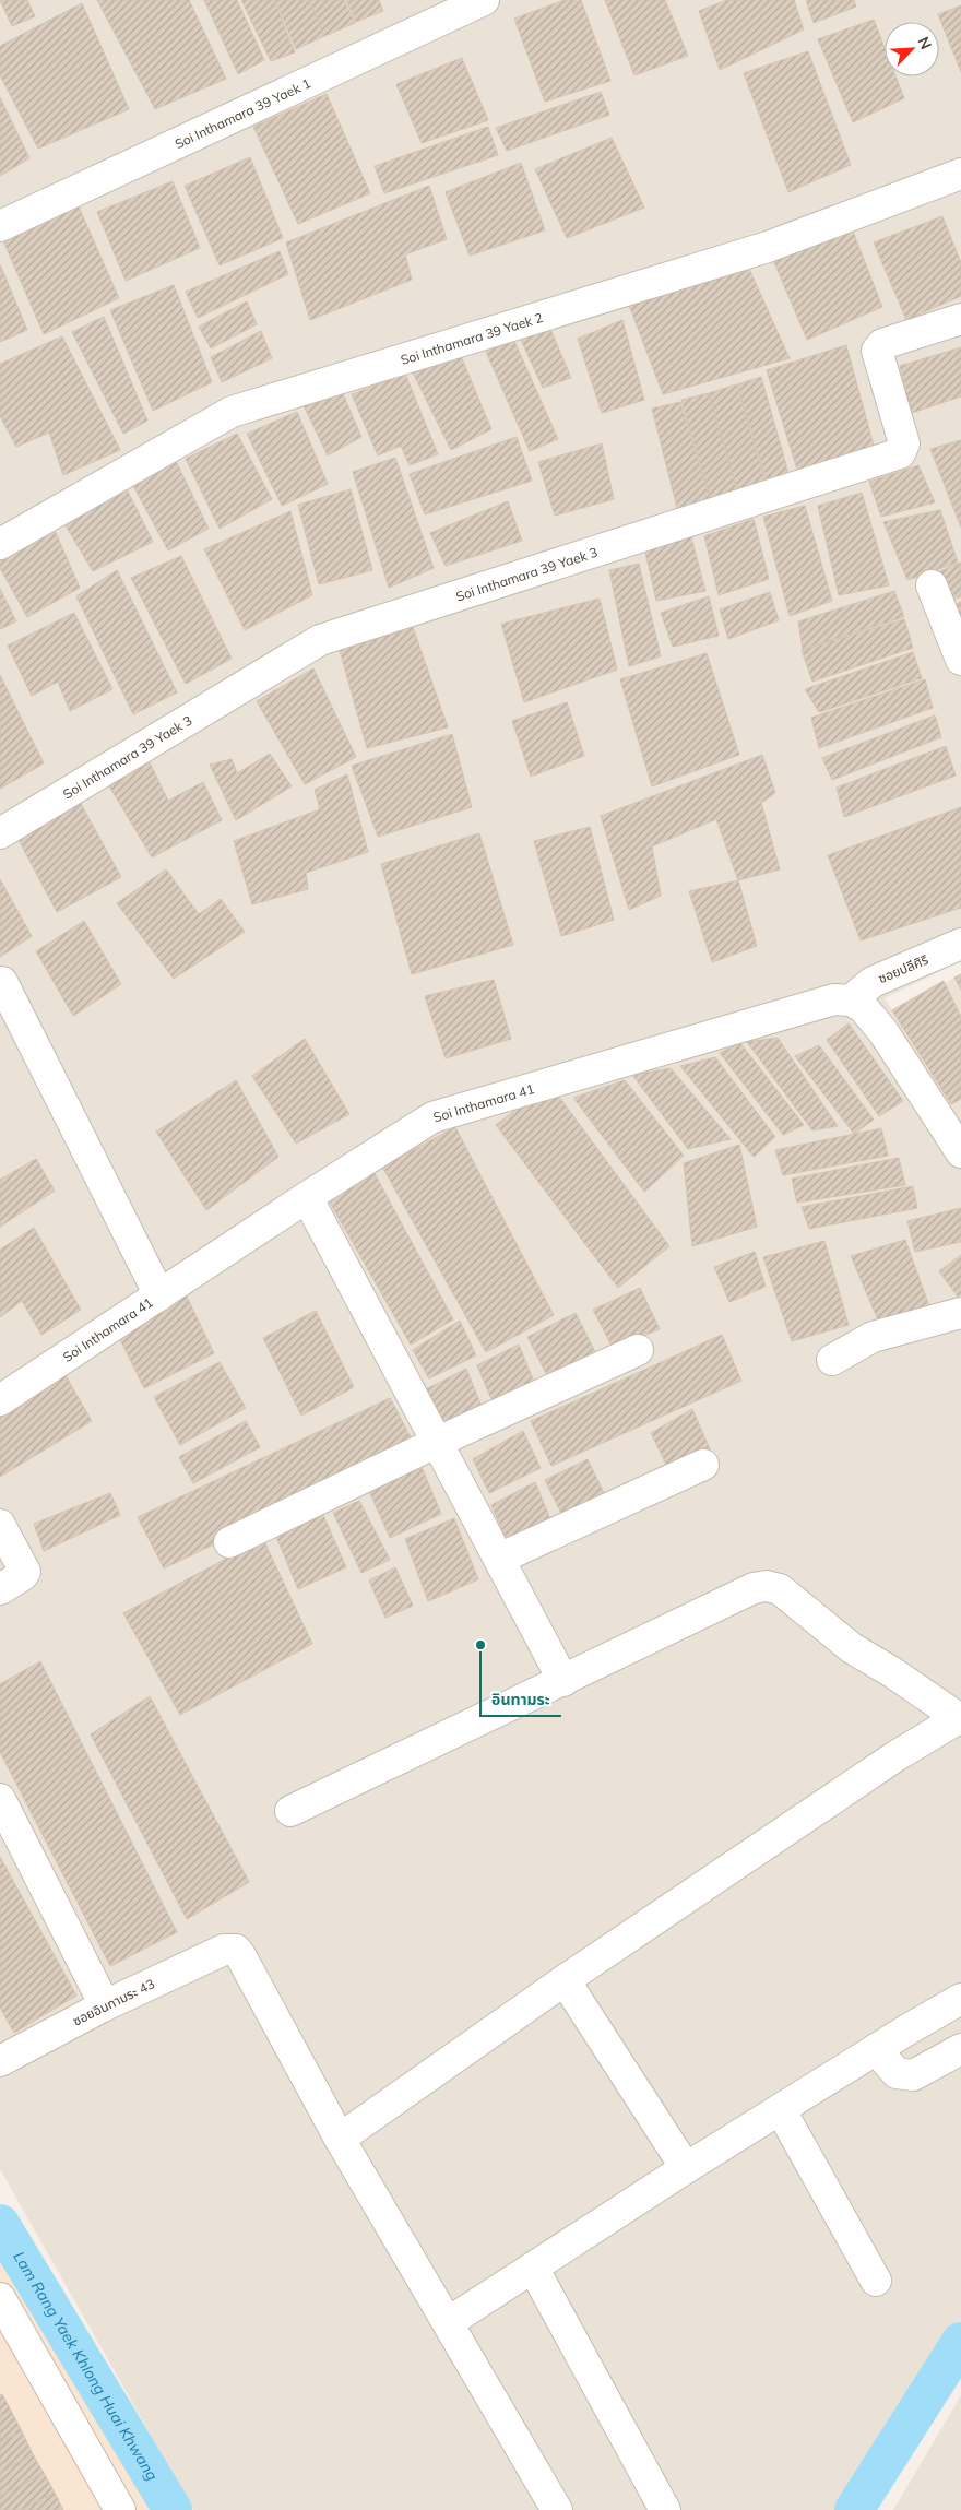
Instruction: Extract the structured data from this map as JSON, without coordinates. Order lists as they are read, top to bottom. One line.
{"streets":{"street":["Soi Inthamara 39 Yaek 1","Soi Inthamara 39 Yaek 2","Soi Inthamara 39 Yaek 3","ซอยปลีศิริ","Soi Inthamara 41","ซอยอินทามระ 43"]},"crossings":[["ซอยปลีศิริ","Soi Inthamara 41"]],"water":["Lam Rang Yaek Khlong Huai Khwang"],"places":["อินทามระ"],"north":"top right"}
